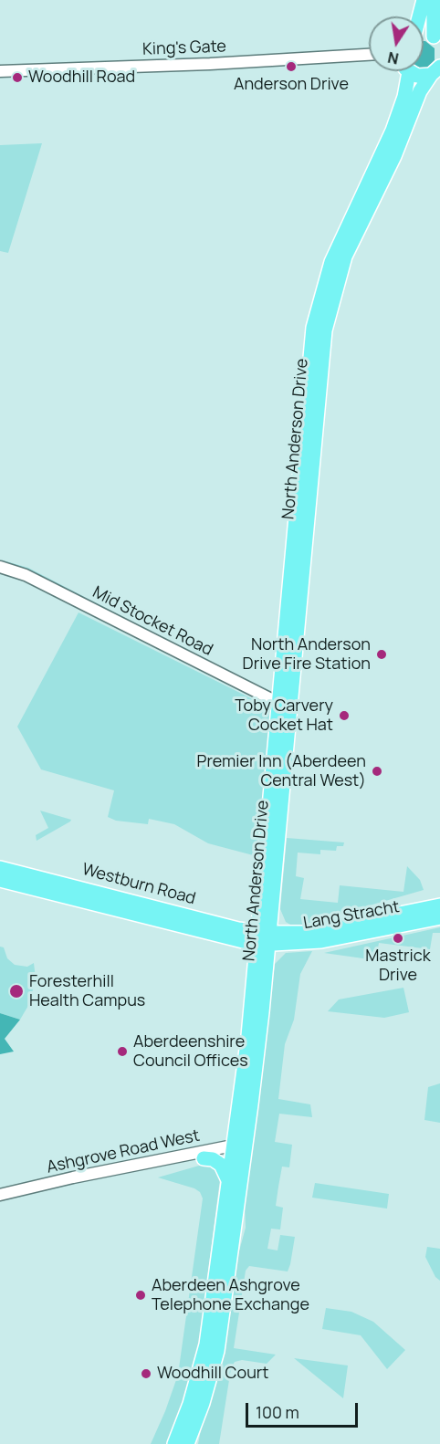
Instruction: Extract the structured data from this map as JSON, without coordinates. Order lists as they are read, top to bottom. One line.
{"streets":{"main road":["North Anderson Drive","Westburn Road","Lang Stracht"],"street":["King's Gate","Mid Stocket Road","Ashgrove Road West"]},"crossings":[["North Anderson Drive","Mid Stocket Road"],["North Anderson Drive","Westburn Road"],["North Anderson Drive","Lang Stracht"],["North Anderson Drive","Ashgrove Road West"],["Westburn Road","Lang Stracht"]],"places":["Anderson Drive","Woodhill Road","North Anderson Drive Fire Station","Toby Carvery Cocket Hat","Premier Inn (Aberdeen Central West)","Mastrick Drive","Foresterhill Health Campus","Aberdeenshire Council Offices","Aberdeen Ashgrove Telephone Exchange","Woodhill Court"],"scale_bar":"100 m","north":"bottom"}
